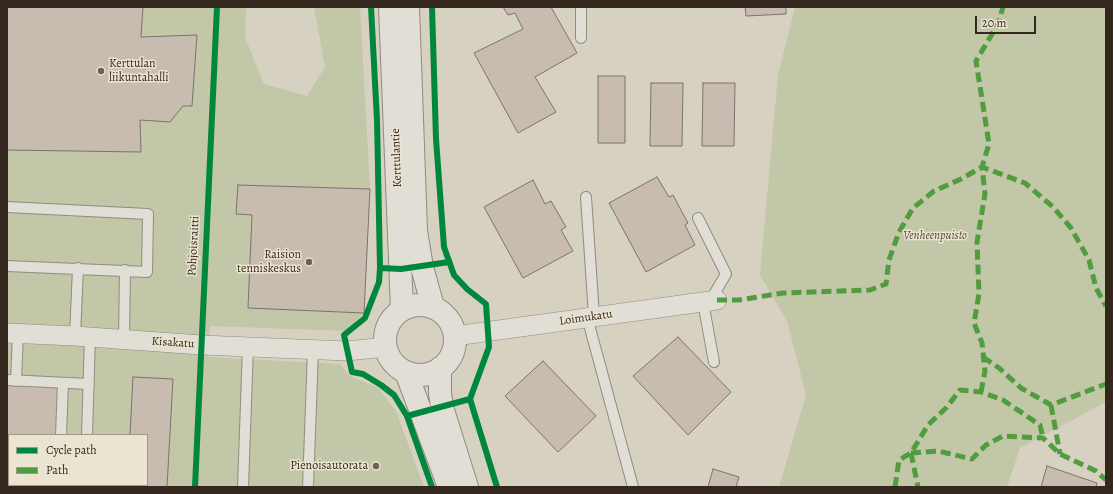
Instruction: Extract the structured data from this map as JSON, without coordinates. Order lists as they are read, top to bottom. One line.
{"streets":{"street":["Kerttulantie","Loimukatu","Kisakatu"],"cycle path":["Pohjoisraitti"]},"crossings":[["Kerttulantie","Loimukatu"],["Kerttulantie","Kisakatu"],["Loimukatu","Kisakatu"]],"parks":["Venheenpuisto"],"places":["Kerttulan liikuntahalli","Raision tenniskeskus","Pienoisautorata"],"legend":["Cycle path","Path"],"scale_bar":"20 m"}
